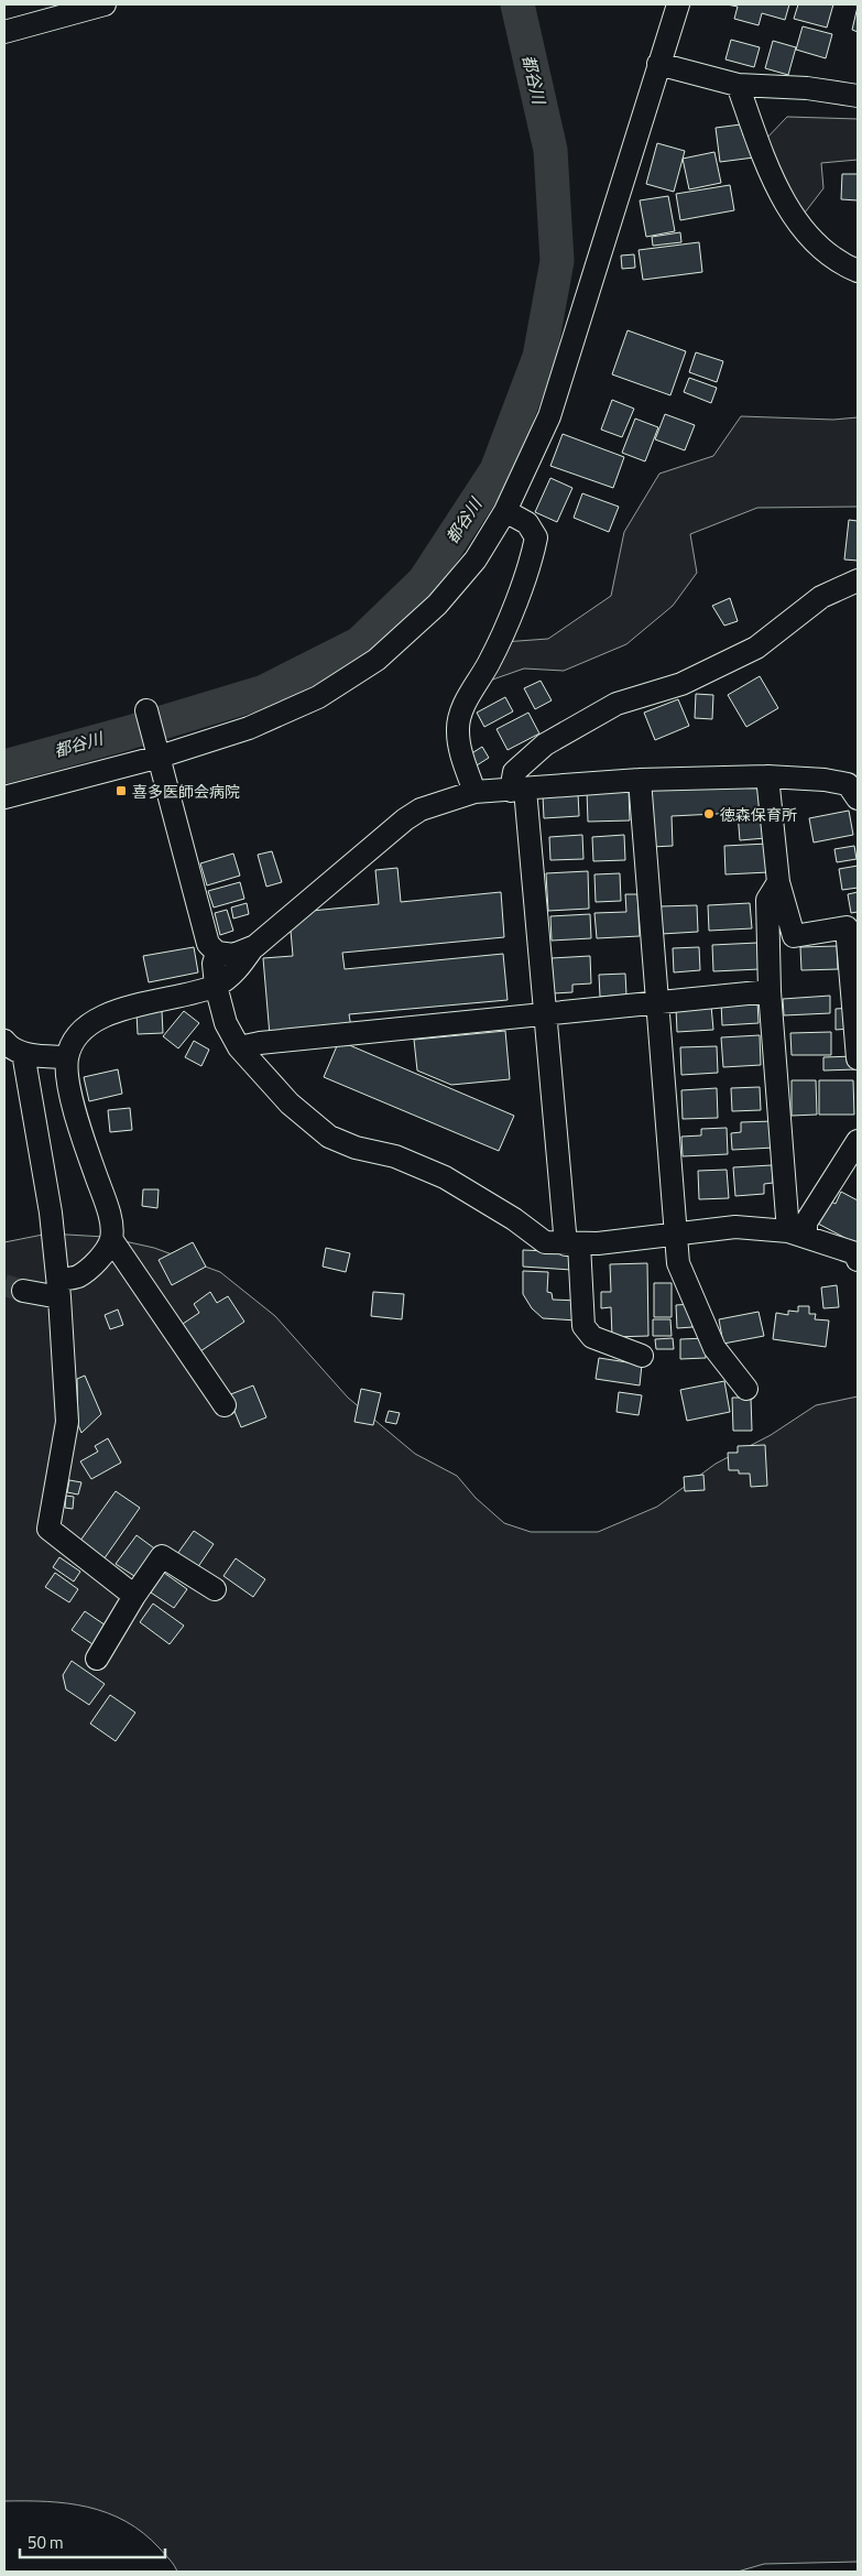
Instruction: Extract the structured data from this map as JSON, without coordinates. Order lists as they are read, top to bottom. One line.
{"water":["都谷川"],"places":{"transit":["喜多医師会病院"],"other":["徳森保育所"]},"scale_bar":"50 m"}
